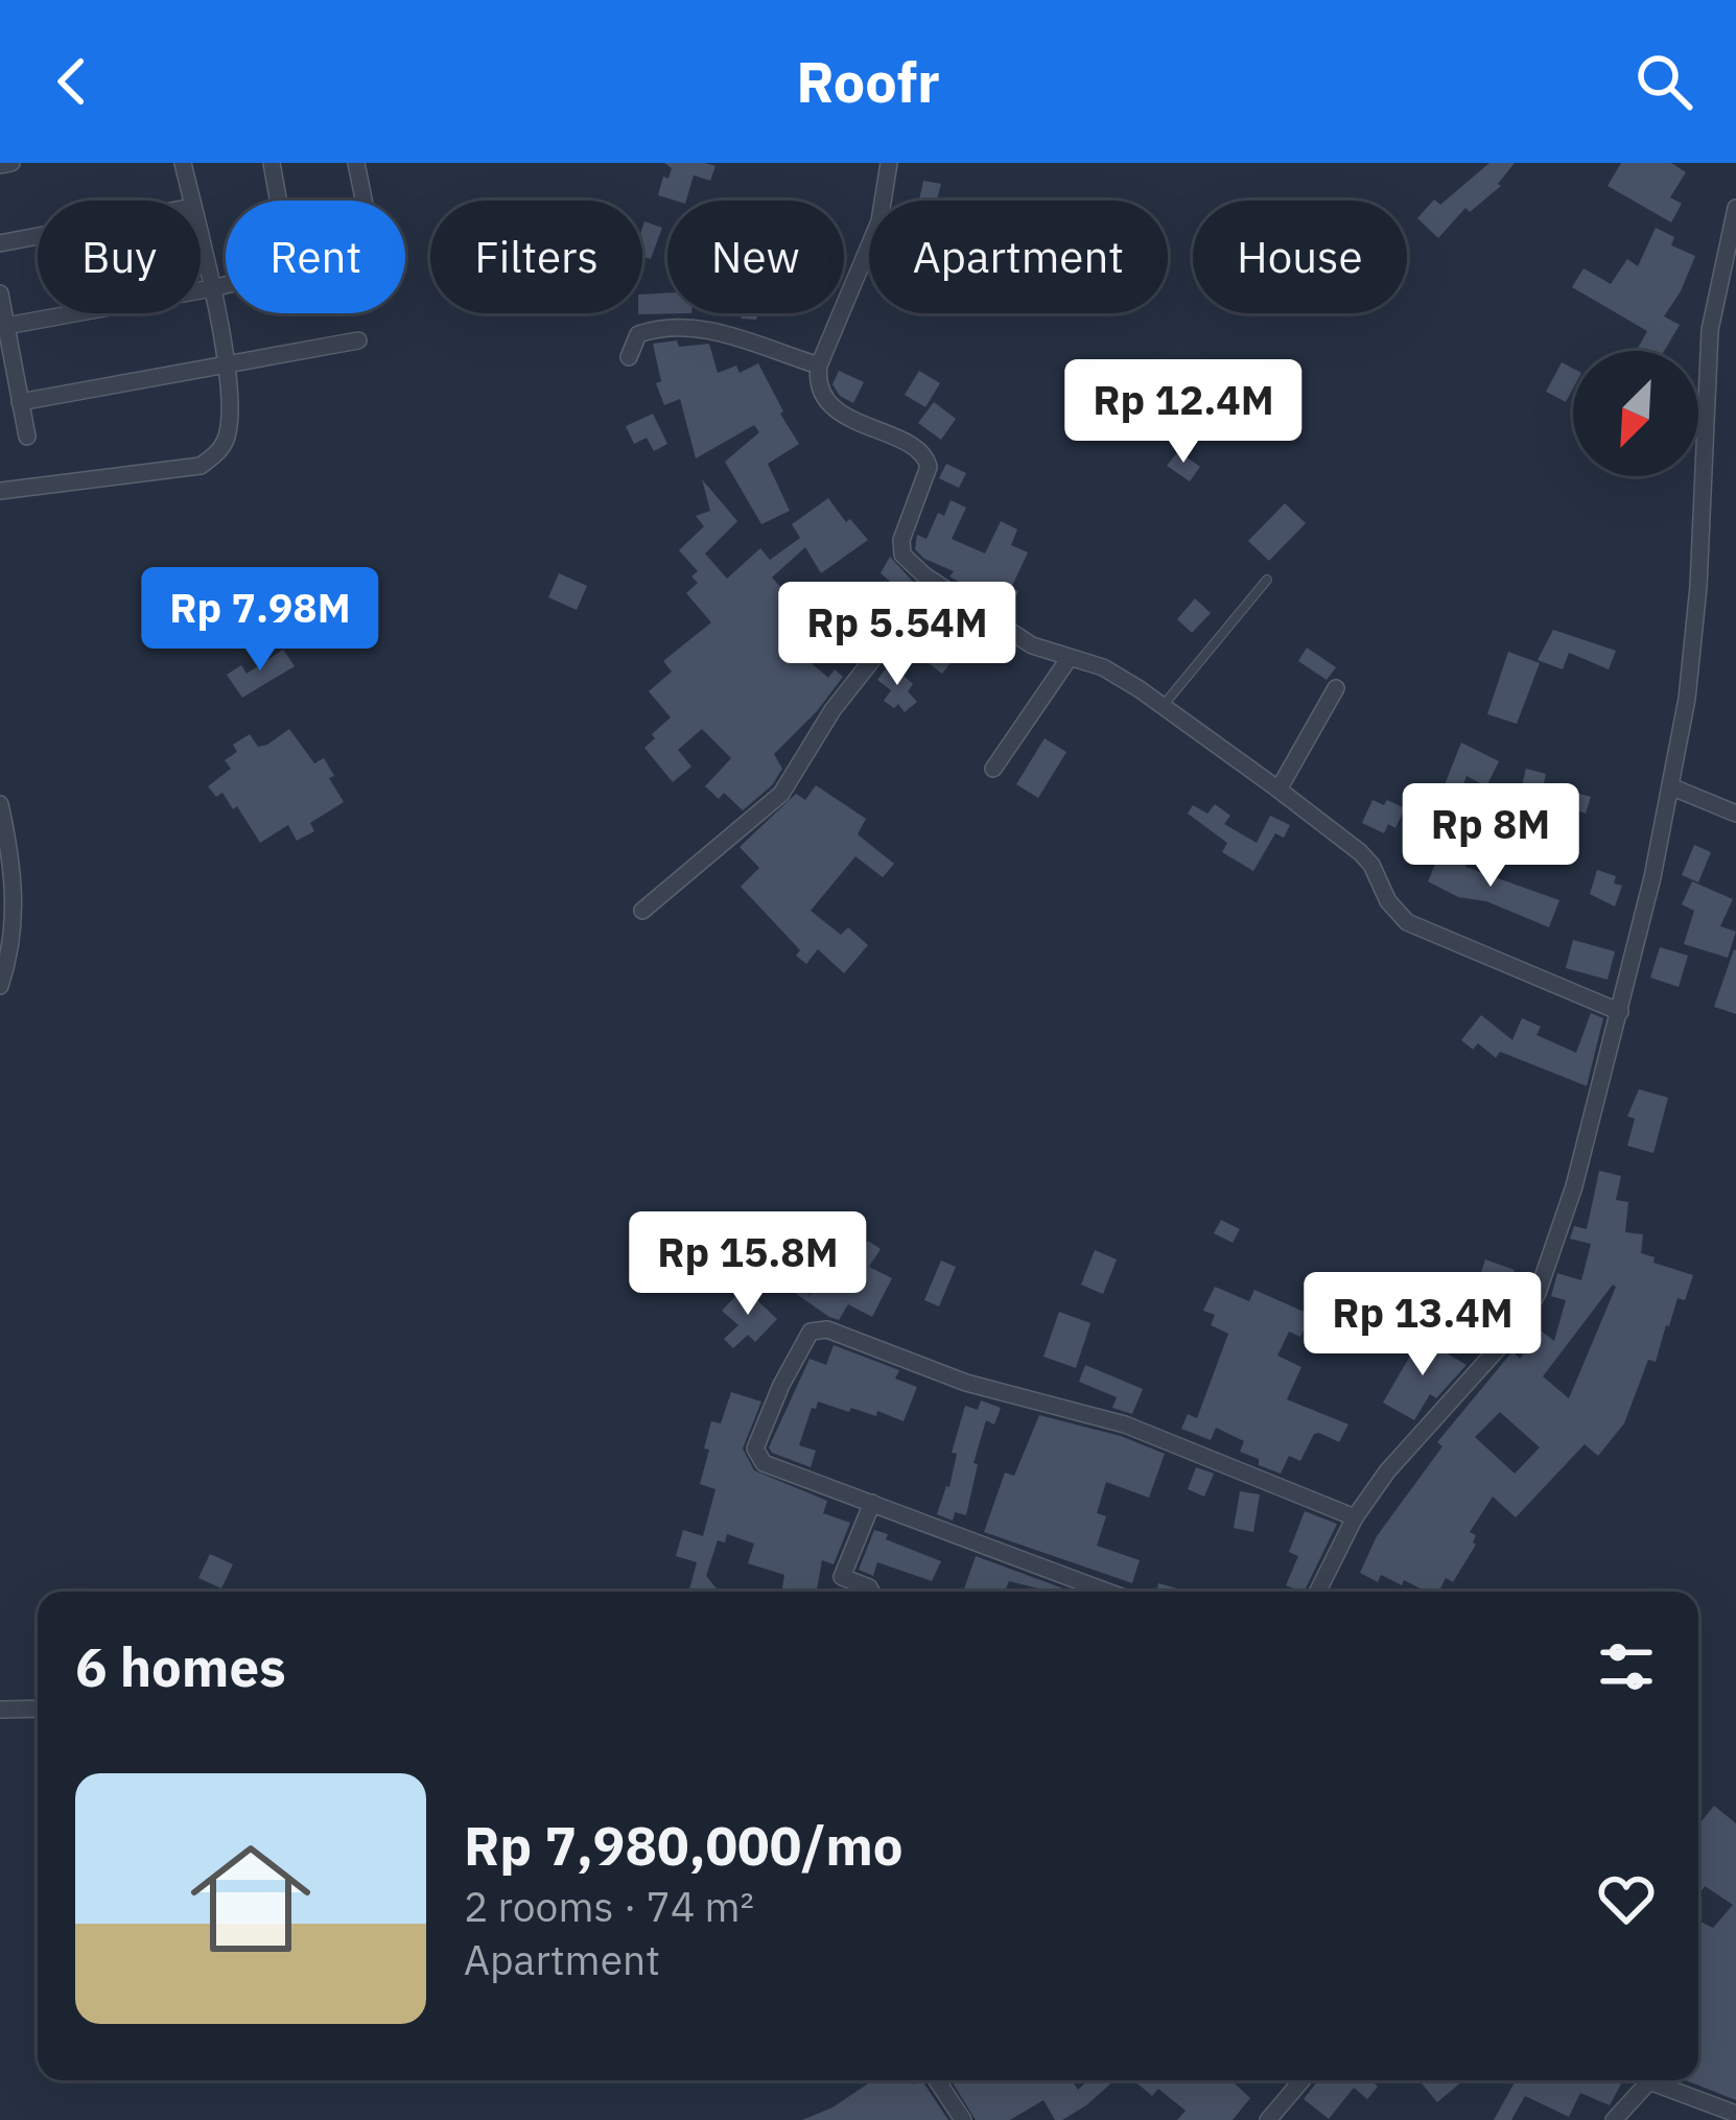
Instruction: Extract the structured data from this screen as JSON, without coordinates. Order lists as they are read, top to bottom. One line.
{"north":"bottom left","page":{"header":"Roofr","chip":["Buy","Rent","Filters","New","Apartment","House"],"price":["Rp 12.4M","Rp 7.98M","Rp 5.54M","Rp 8M","Rp 15.8M","Rp 13.4M"],"heading":"6 homes","list":[{"name":"Rp 7,980,000/mo","note":"2 rooms · 74 m² · Apartment"}]}}
